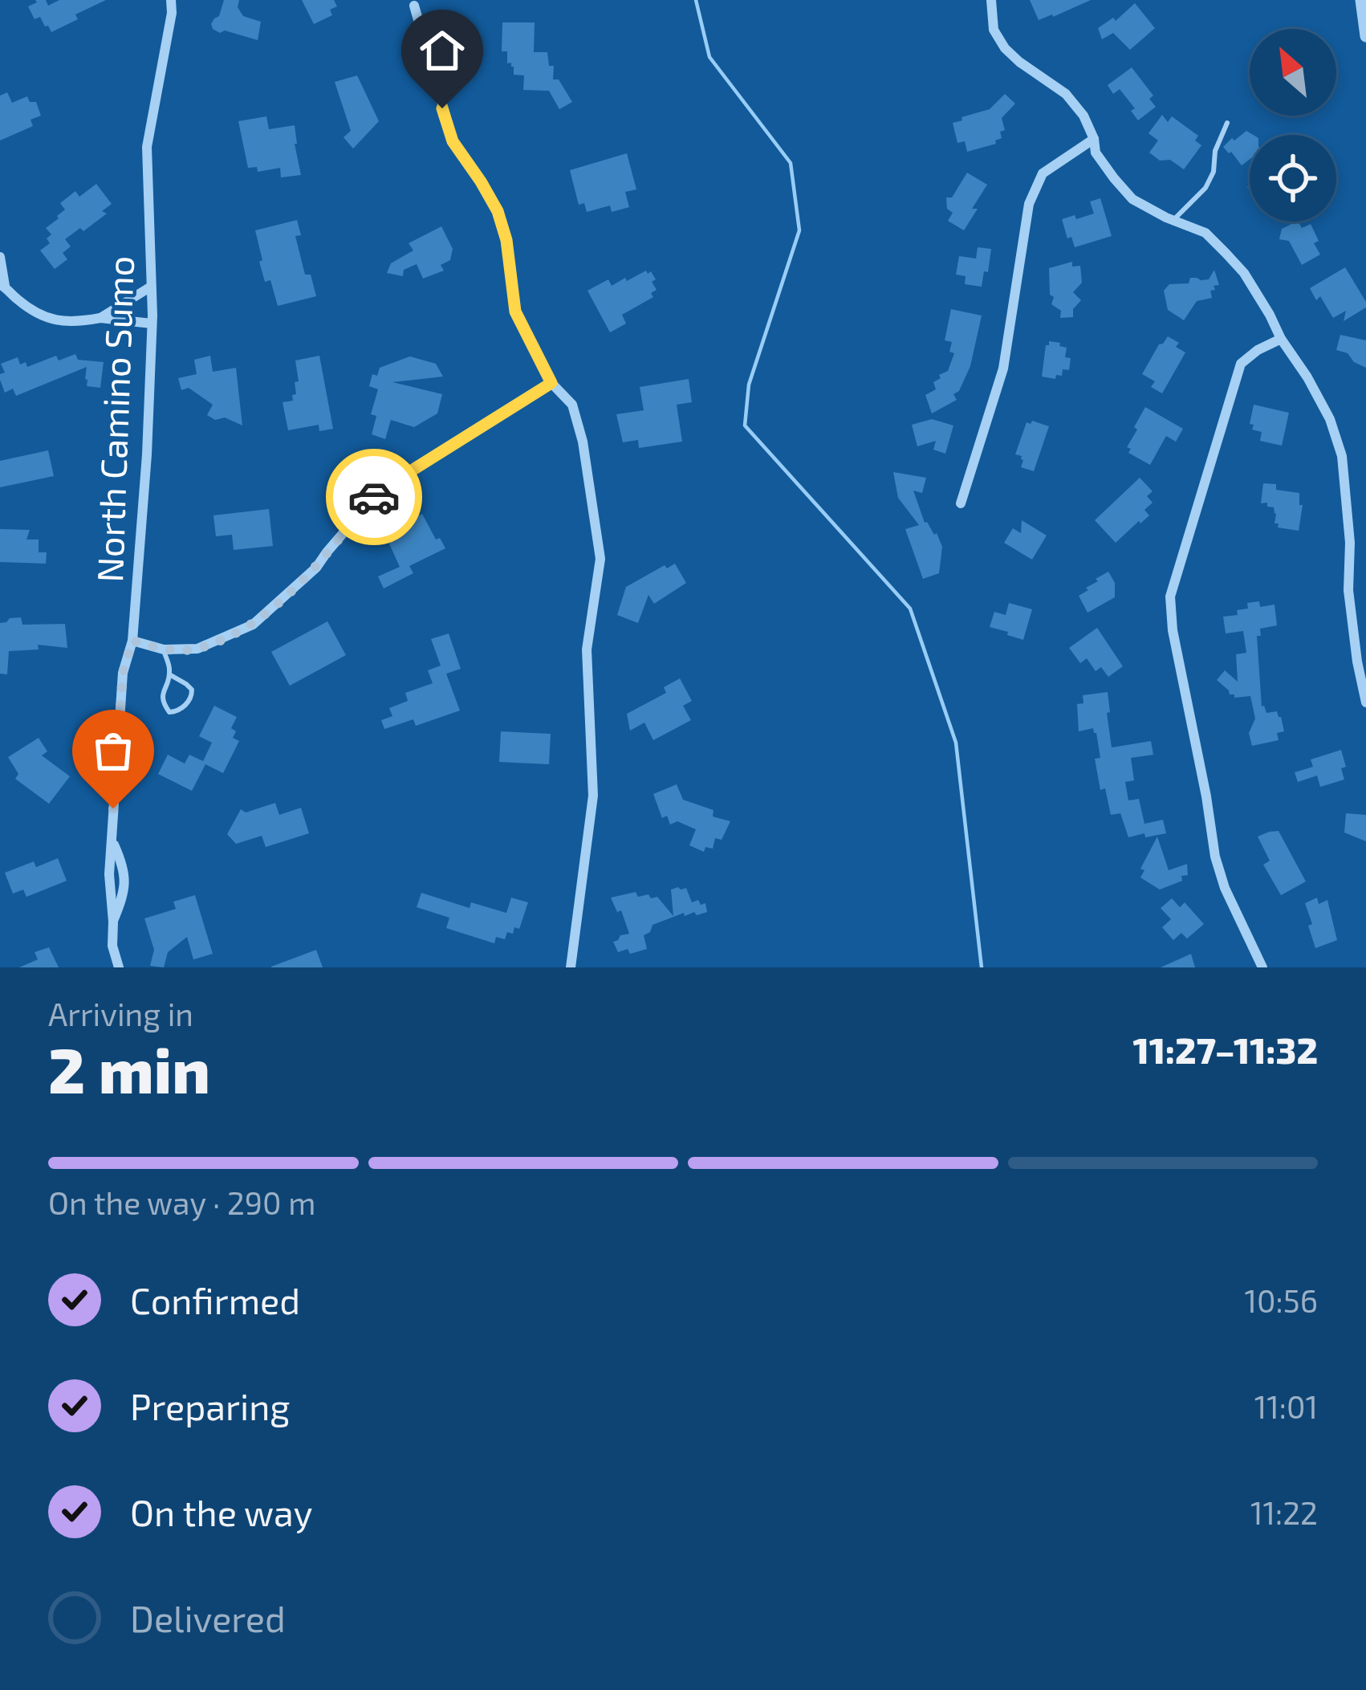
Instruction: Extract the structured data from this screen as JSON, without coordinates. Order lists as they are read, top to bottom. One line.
{"streets":{"street":["North Camino Sumo"]},"north":"top left","page":{"heading":["2 min","Arriving in","11:27–11:32"],"bar":"On the way · 290 m","list":[["Confirmed","10:56"],["Preparing","11:01"],["On the way","11:22"],"Delivered"]}}
